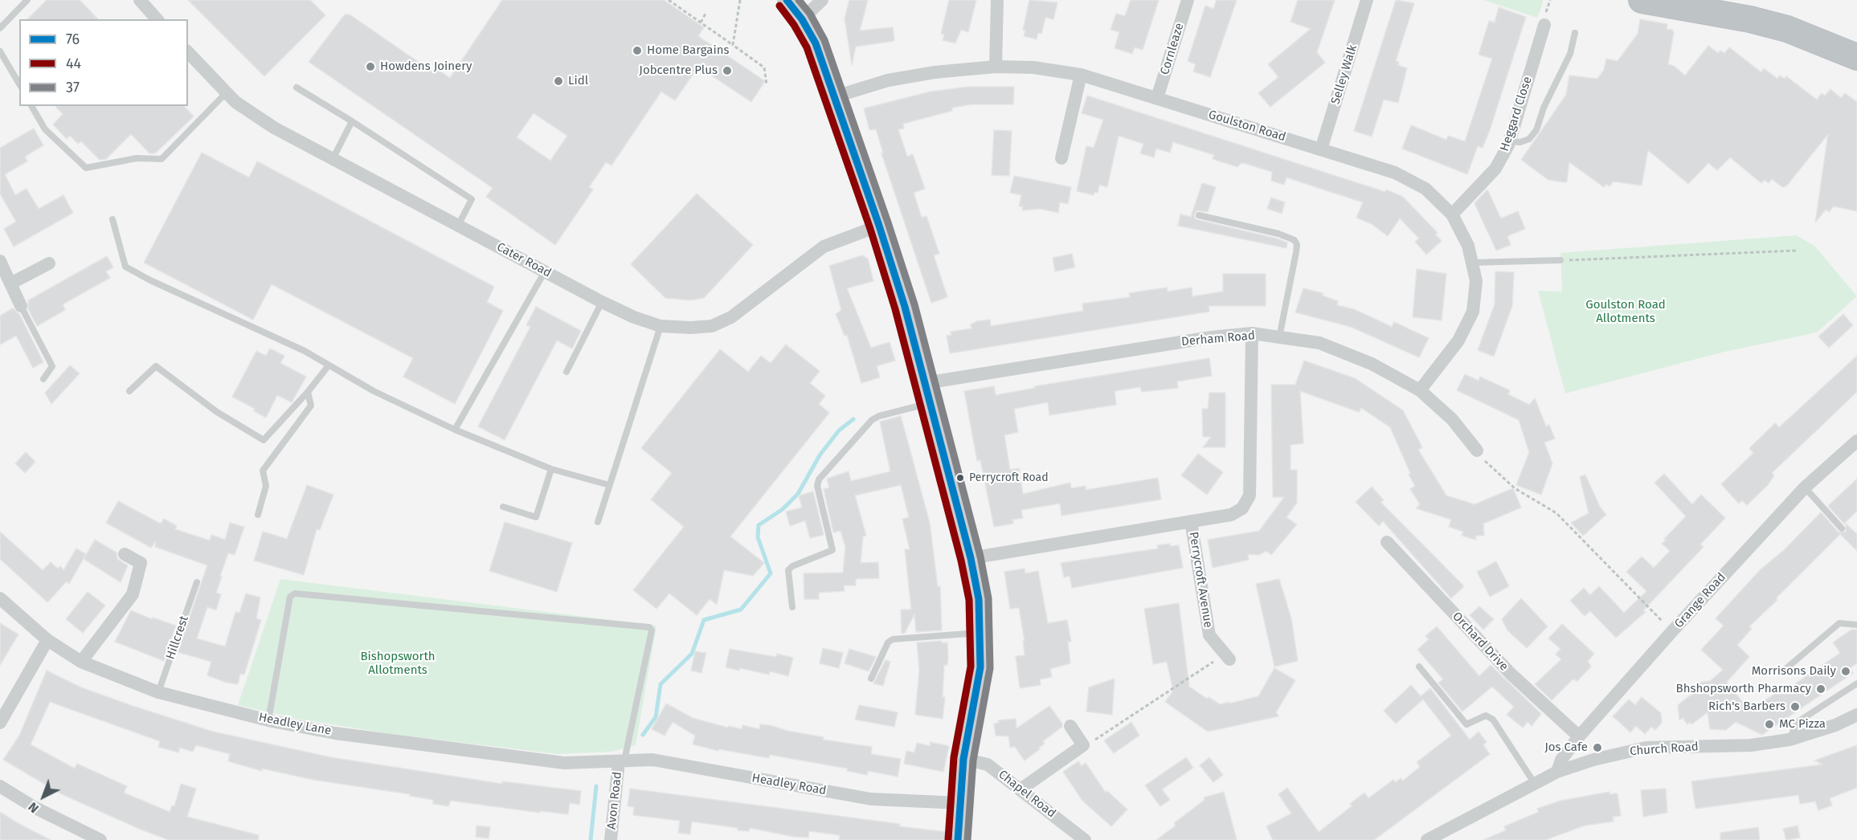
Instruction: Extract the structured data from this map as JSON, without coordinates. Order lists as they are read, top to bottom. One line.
{"streets":{"street":["Cornleaze","Selley Walk","Heggard Close","Goulston Road","Cater Road","Derham Road","Perrycroft Avenue","Grange Road","Orchard Drive","Headley Lane","Church Road","Headley Road","Chapel Road","Avon Road"],"lane":["Hillcrest"]},"crossings":[["Cornleaze","Goulston Road"],["Selley Walk","Goulston Road"],["Heggard Close","Goulston Road"],["Goulston Road","Derham Road"],["Grange Road","Orchard Drive"],["Grange Road","Church Road"],["Hillcrest","Headley Lane"],["Headley Lane","Headley Road"],["Headley Lane","Avon Road"],["Headley Road","Avon Road"]],"parks":["Goulston Road Allotments","Bishopsworth Allotments"],"places":["Home Bargains","Howdens Joinery","Jobcentre Plus","Lidl","Perrycroft Road","Morrisons Daily","Bhshopsworth Pharmacy","Rich's Barbers","MC Pizza","Jos Cafe"],"lines":["transit line 76","transit line 37","transit line 44"],"legend":["76","44","37"],"north":"bottom left"}
